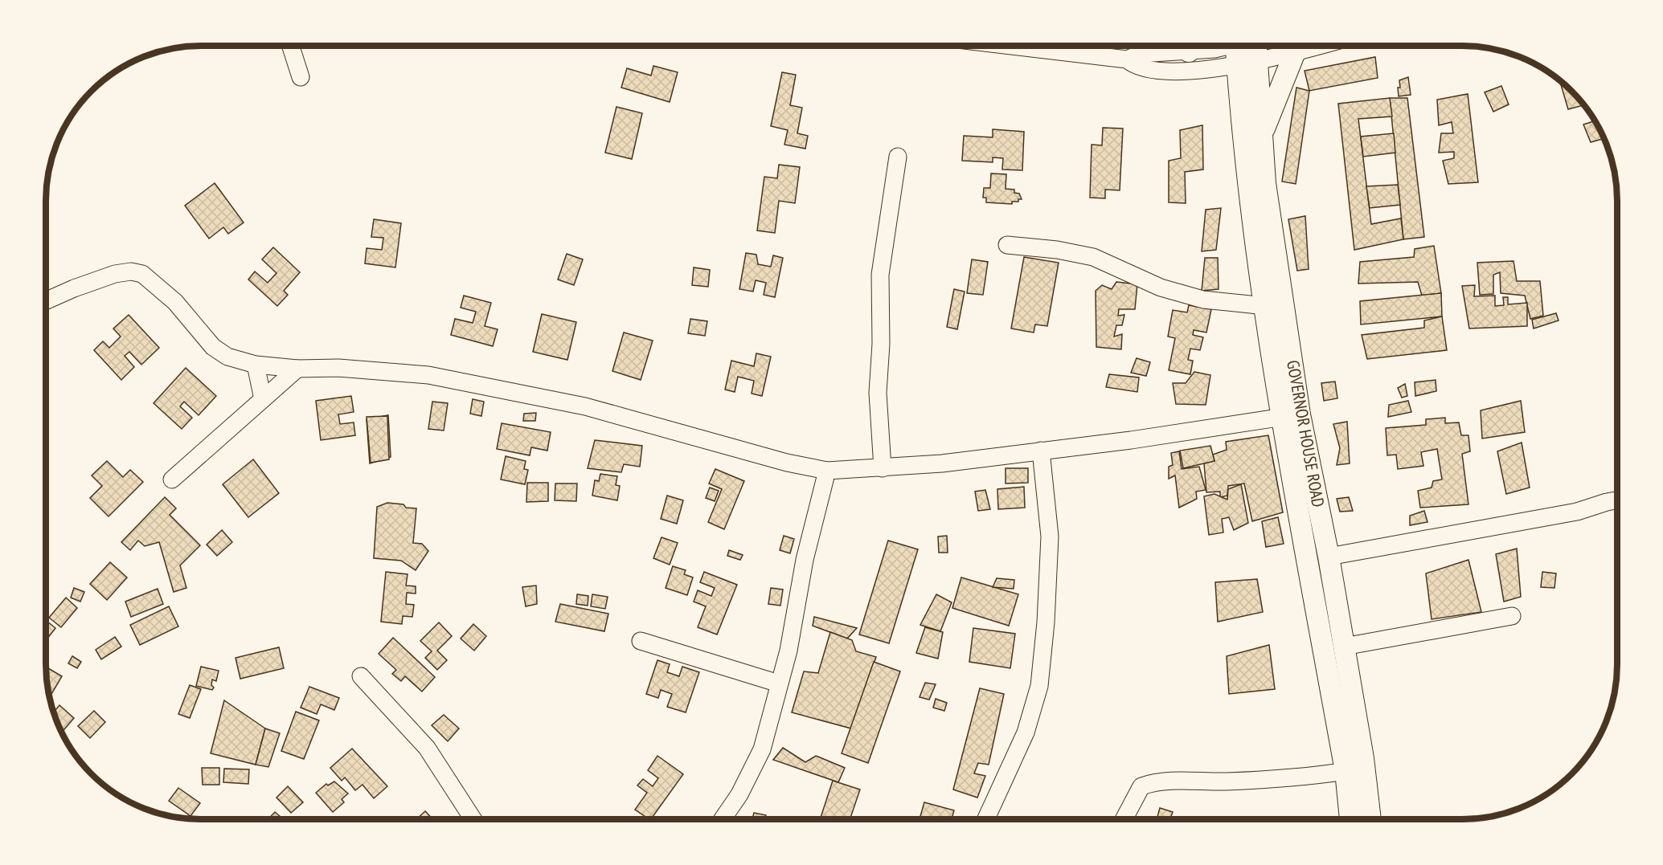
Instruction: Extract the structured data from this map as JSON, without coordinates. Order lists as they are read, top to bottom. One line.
{"streets":{"main road":["GOVERNOR HOUSE ROAD"]}}
